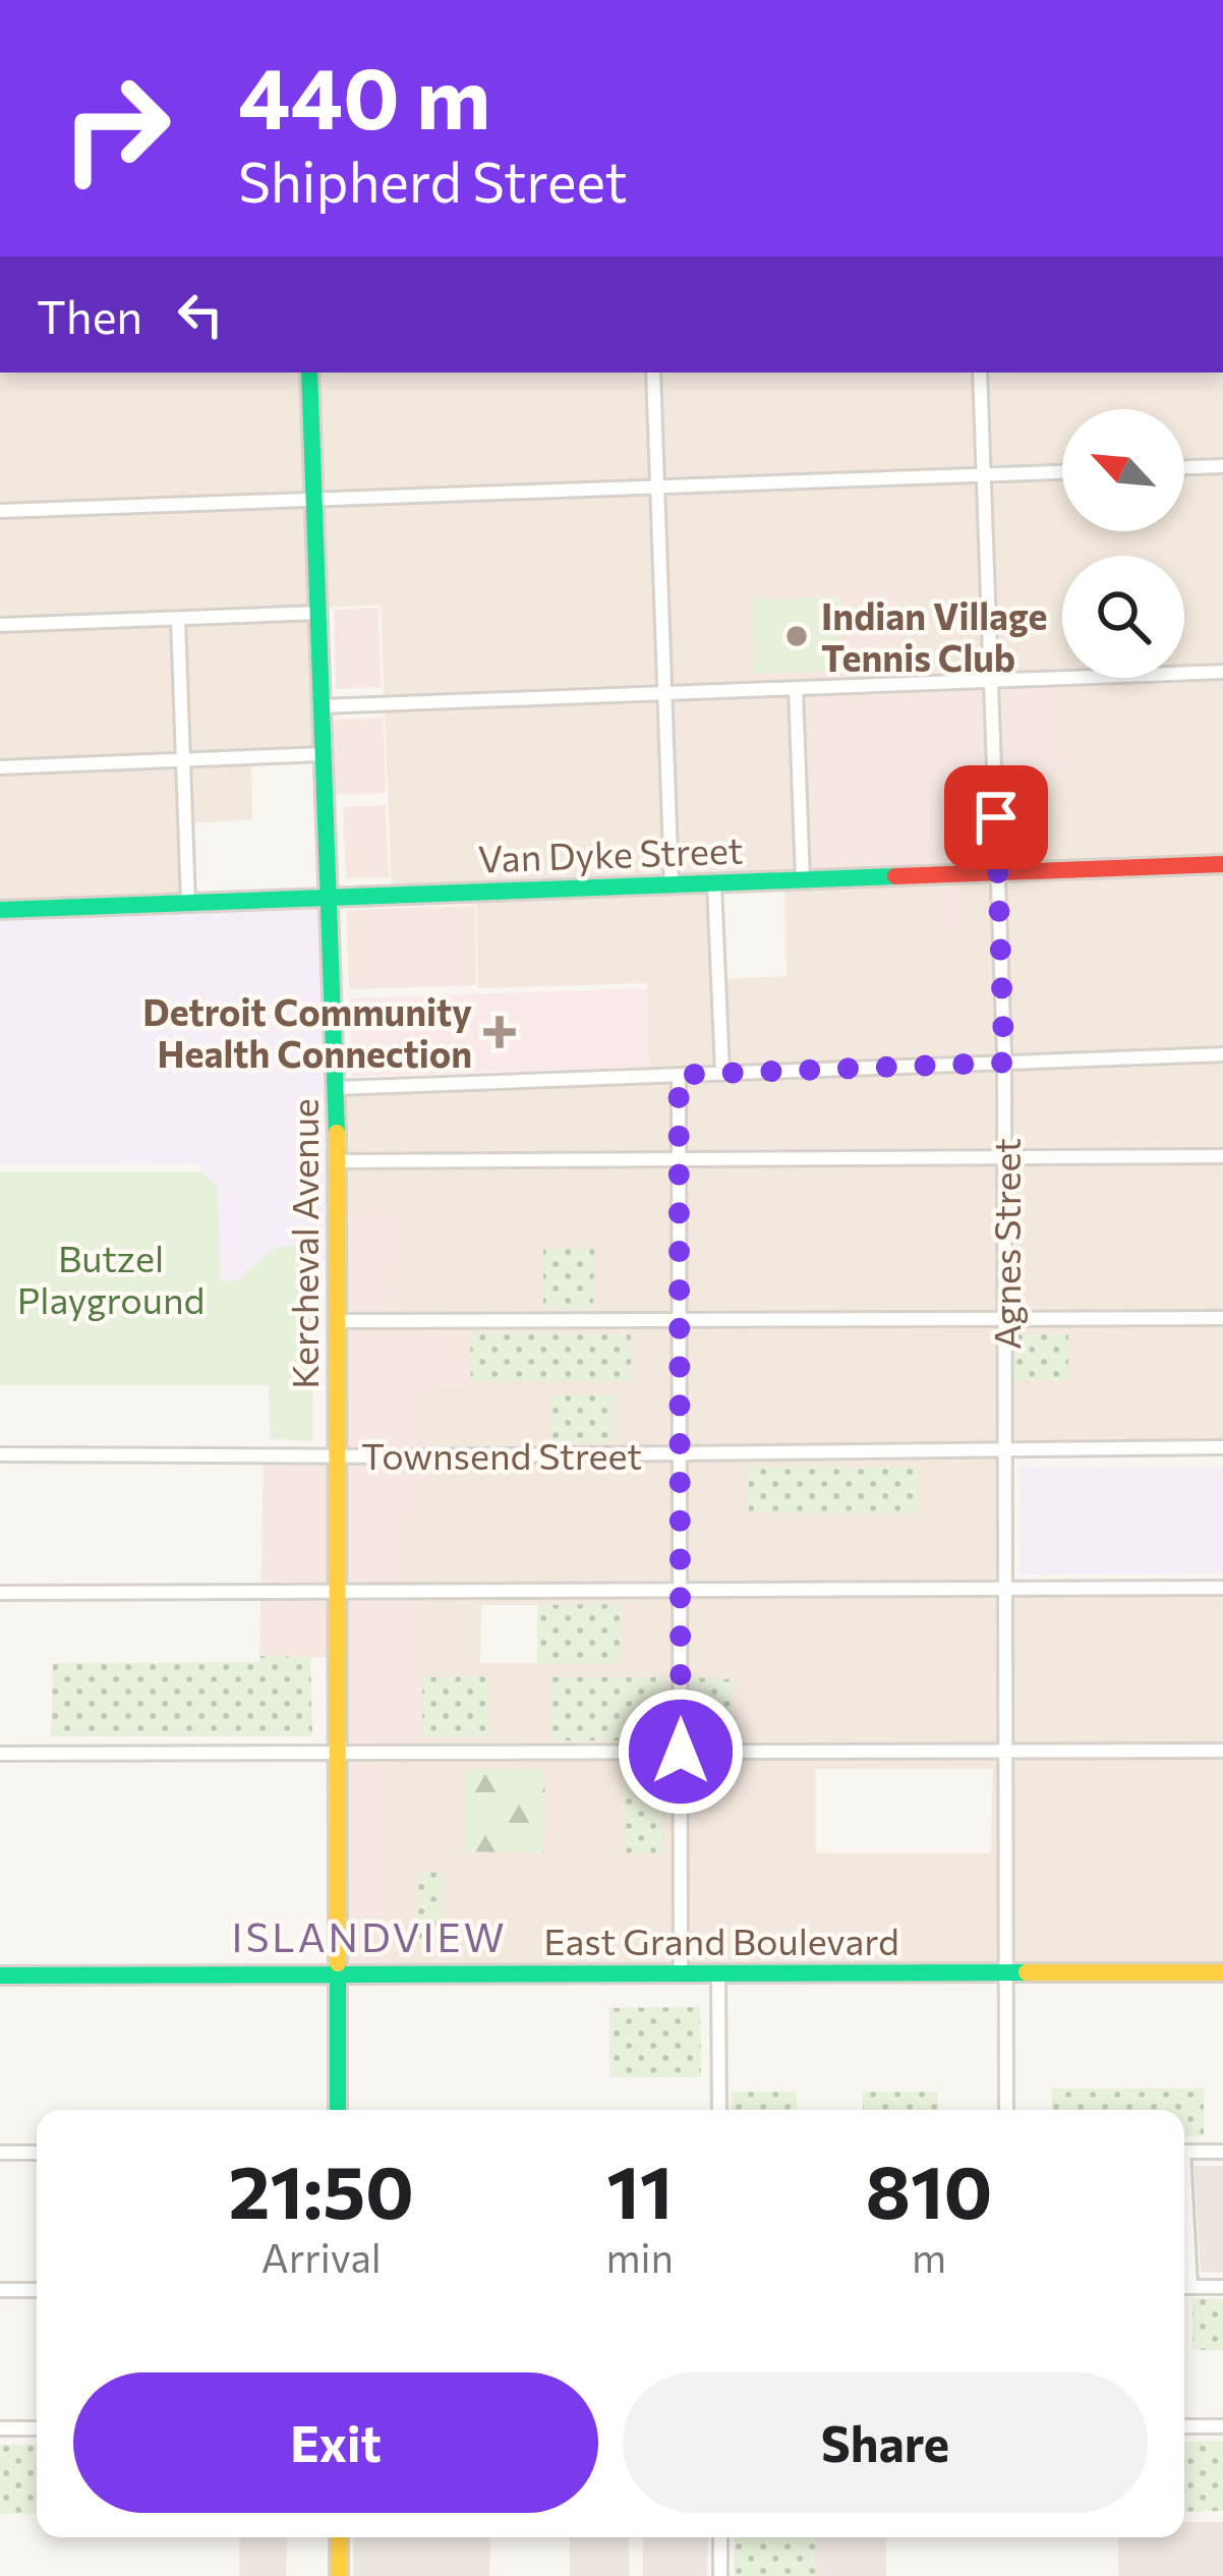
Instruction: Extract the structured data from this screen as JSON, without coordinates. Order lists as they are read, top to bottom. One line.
{"streets":{"main road":["Van Dyke Street","Kercheval Avenue","East Grand Boulevard"],"street":["Agnes Street","Townsend Street"]},"crossings":[["Van Dyke Street","Kercheval Avenue"],["Van Dyke Street","Agnes Street"],["Kercheval Avenue","Townsend Street"],["Kercheval Avenue","East Grand Boulevard"],["Agnes Street","Townsend Street"],["Agnes Street","East Grand Boulevard"]],"districts":["ISLANDVIEW"],"parks":["Butzel Playground"],"places":{"other":["Indian Village Tennis Club"],"health":["Detroit Community Health Connection"]},"north":"top left","page":{"turn":["440 m","Shipherd Street"],"then":"Then","eta":["21:50","Arrival","11","min","810","m"],"buttons":["Exit","Share"]}}
